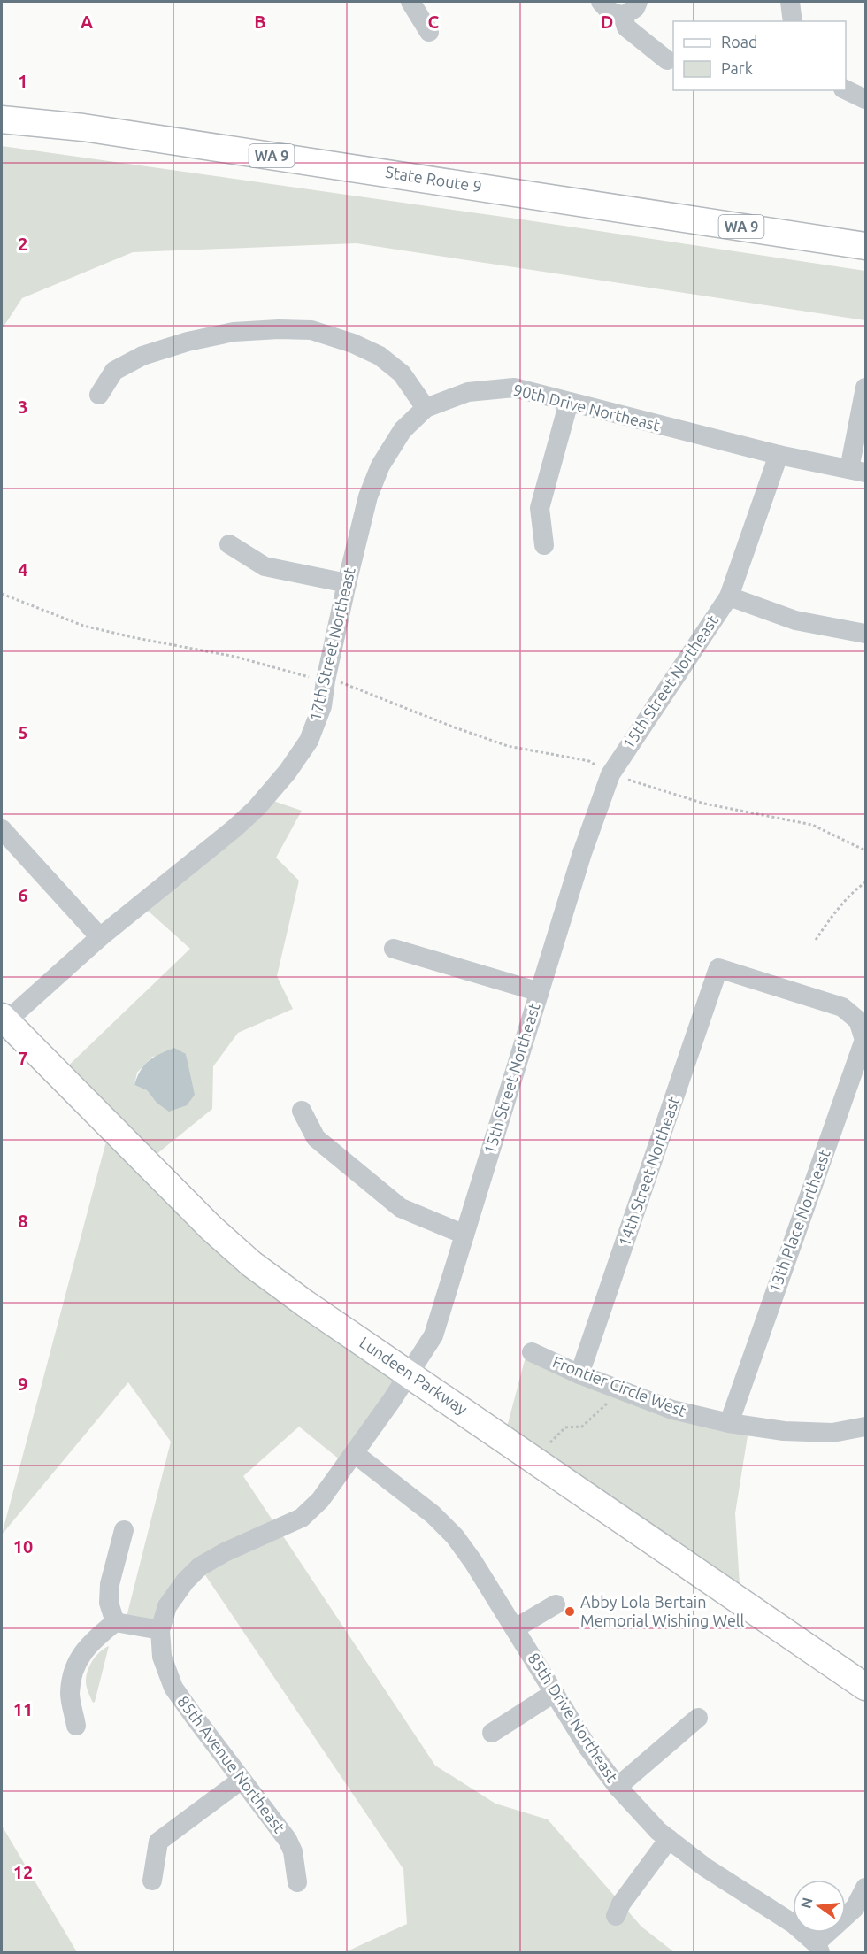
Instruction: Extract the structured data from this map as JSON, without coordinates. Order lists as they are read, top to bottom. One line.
{"streets":{"main road":["WA 9","State Route 9","Lundeen Parkway"],"street":["90th Drive Northeast","17th Street Northeast","15th Street Northeast","14th Street Northeast","13th Place Northeast","Frontier Circle West","85th Drive Northeast","85th Avenue Northeast"]},"crossings":[["90th Drive Northeast","17th Street Northeast"],["90th Drive Northeast","15th Street Northeast"],["17th Street Northeast","Lundeen Parkway"],["15th Street Northeast","Lundeen Parkway"],["15th Street Northeast","85th Drive Northeast"],["15th Street Northeast","85th Avenue Northeast"],["14th Street Northeast","13th Place Northeast"],["14th Street Northeast","Frontier Circle West"],["13th Place Northeast","Frontier Circle West"]],"places":["Abby Lola Bertain Memorial Wishing Well"],"legend":["Road","Park"],"north":"left","grid":{"columns":["A","B","C","D"],"rows":["1","2","3","4","5","6","7","8","9","10","11","12"]}}
